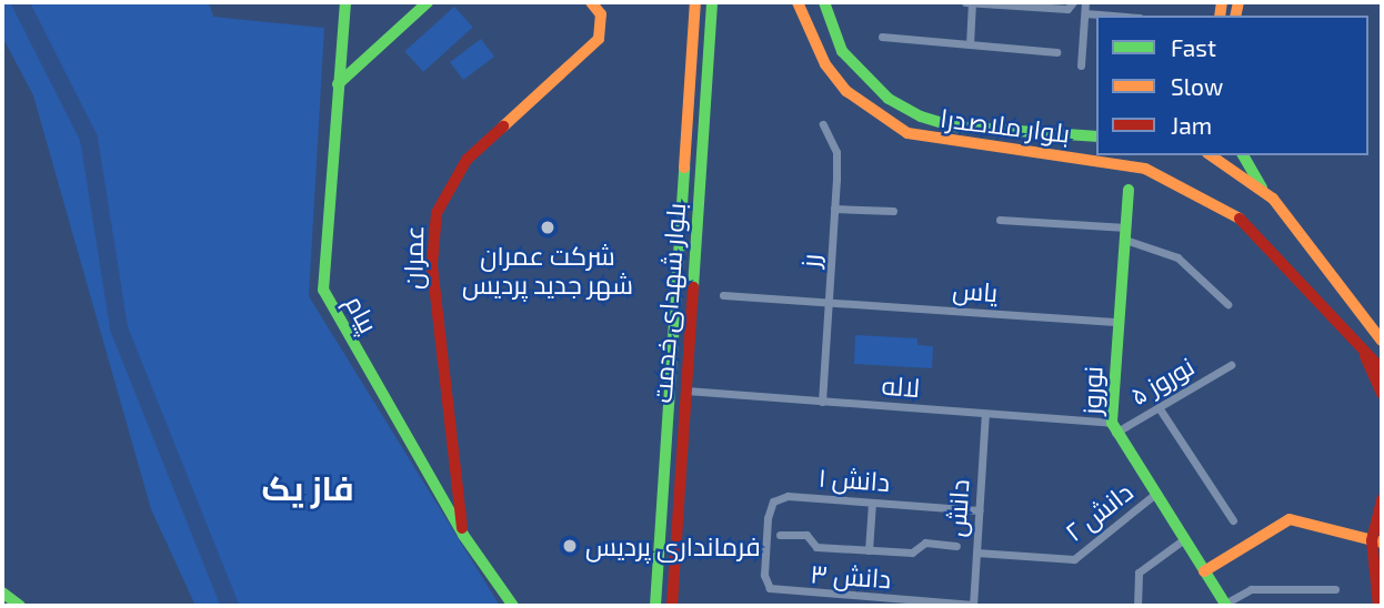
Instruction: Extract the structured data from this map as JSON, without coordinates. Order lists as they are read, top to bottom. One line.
{"streets":{"main road":["بلوار ملاصدرا","عمران","بلوار شهدای خدمت","پیام","نوروز"],"street":["رز","یاس","نوروز ۵","لاله","دانش ۱","دانش","دانش ۲","دانش ۳"]},"crossings":[["عمران","پیام"],["رز","یاس"],["رز","لاله"],["یاس","نوروز"],["بلوار شهدای خدمت","لاله"],["نوروز ۵","لاله"],["نوروز ۵","نوروز"],["لاله","نوروز"],["لاله","دانش"],["نوروز","دانش ۲"],["دانش ۱","دانش"],["دانش ۱","دانش ۳"],["دانش","دانش ۲"],["دانش","دانش ۳"]],"districts":["فاز یک"],"places":["شرکت عمران شهر جدید پردیس","فرمانداری پردیس"],"legend":["Fast","Slow","Jam"]}
